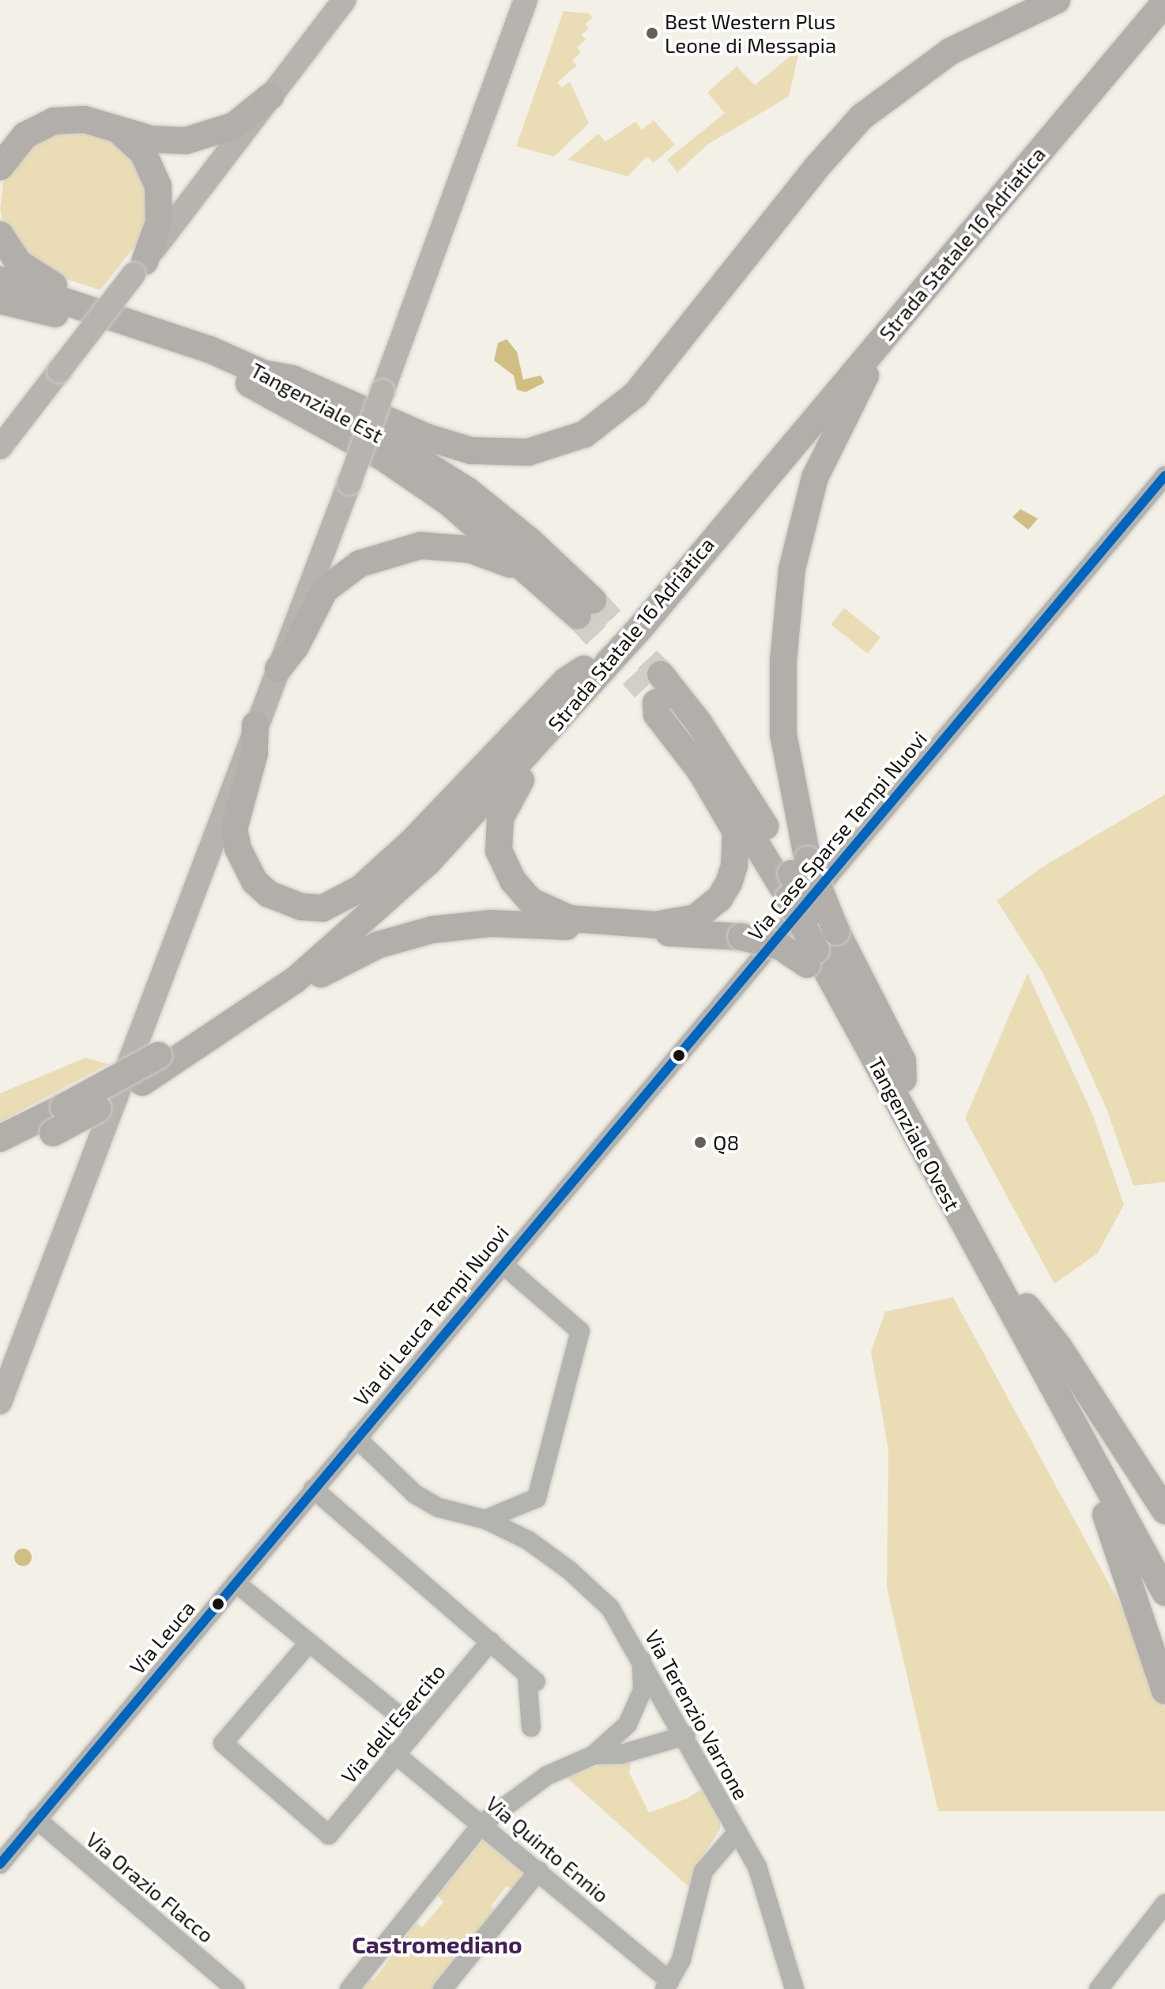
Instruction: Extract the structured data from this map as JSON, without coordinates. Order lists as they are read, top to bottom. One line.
{"streets":{"highway":["Strada Statale 16 Adriatica","Tangenziale Est","Tangenziale Ovest"],"street":["Via Case Sparse Tempi Nuovi","Via di Leuca Tempi Nuovi","Via Leuca","Via Terenzio Varrone","Via dell'Esercito","Via Quinto Ennio","Via Orazio Flacco"]},"crossings":[["Strada Statale 16 Adriatica","Tangenziale Ovest"],["Via Case Sparse Tempi Nuovi","Via di Leuca Tempi Nuovi"],["Via di Leuca Tempi Nuovi","Via Leuca"],["Via di Leuca Tempi Nuovi","Via Terenzio Varrone"],["Via Leuca","Via Terenzio Varrone"],["Via Leuca","Via Orazio Flacco"],["Via dell'Esercito","Via Quinto Ennio"]],"districts":["Castromediano"],"places":["Best Western Plus Leone di Messapia","Q8"]}
